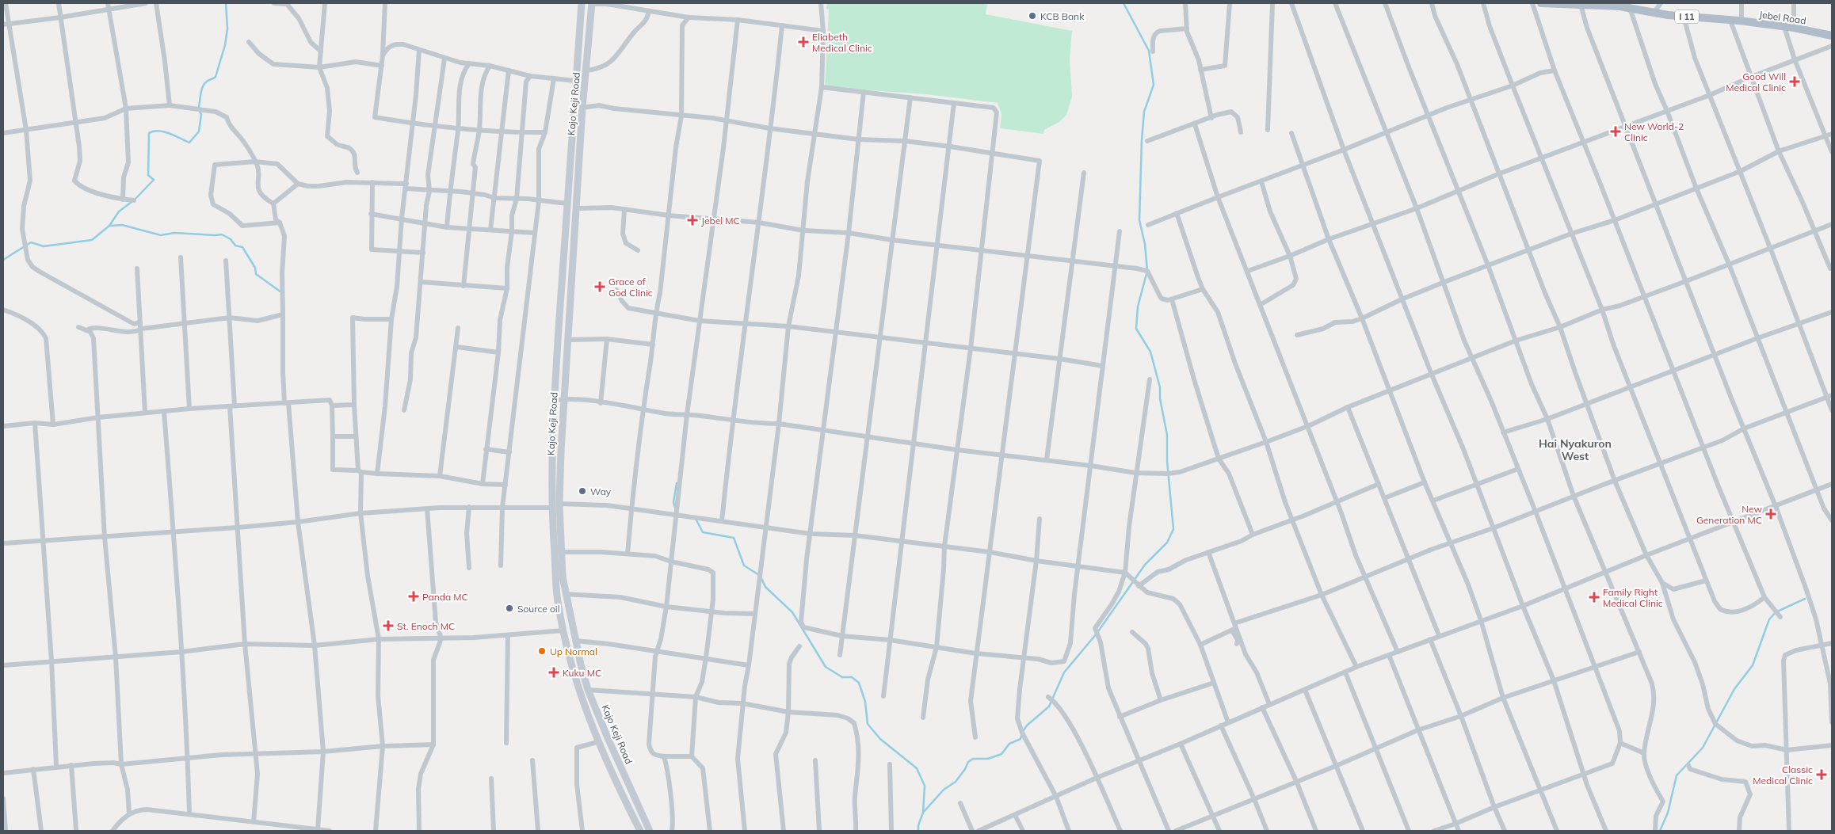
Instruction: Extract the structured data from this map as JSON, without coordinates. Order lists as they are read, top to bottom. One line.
{"streets":{"main road":["I 11","Jebel Road","Kajo Keji Road"]},"districts":["Hai Nyakuron West"],"places":{"other":["KCB Bank","Way","Source oil","Up Normal"],"health":["Eliabeth Medical Clinic","Good Will Medical Clinic","New World-2 Clinic","Jebel MC","Grace of God Clinic","New Generation MC","Panda MC","Family Right Medical Clinic","St. Enoch MC","Kuku MC","Classic Medical Clinic"]}}
